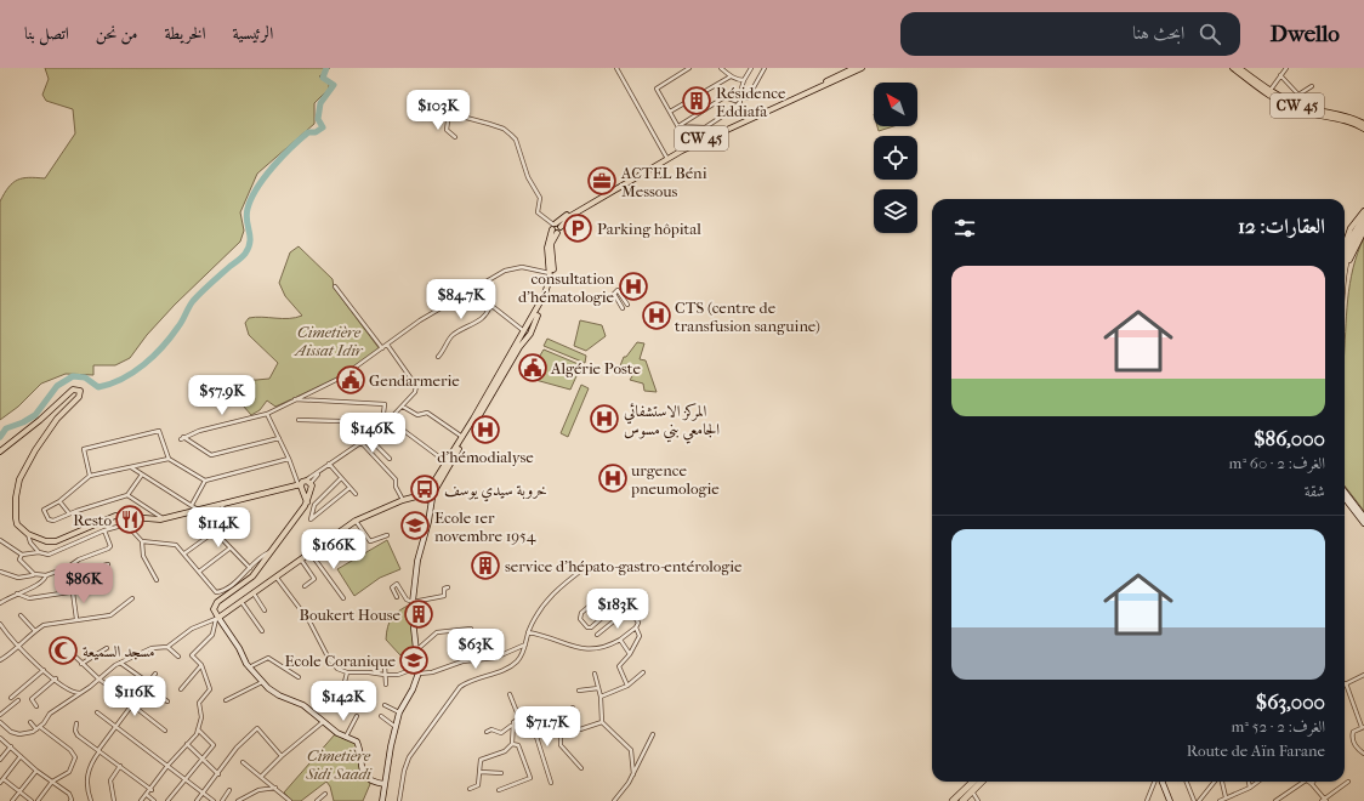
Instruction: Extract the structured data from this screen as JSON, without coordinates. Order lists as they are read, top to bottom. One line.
{"streets":{"main road":["CW 45"]},"parks":["Cimetière Aissat Idir","Cimetière Sidi Saadi"],"places":{"building":["Résidence Eddiafa","service d'hépato-gastro-entérologie","Boukert House"],"office":["ACTEL Béni Messous"],"parking":["Parking hôpital"],"hospital":["consultation d'hématologie","CTS (centre de transfusion sanguine)","المركز الاستشفائي الجامعي بني مسوس","d'hémodialyse","urgence pneumologie"],"public building":["Algérie Poste","Gendarmerie"],"bus stop":["خروبة سيدي يوسف"],"restaurant":["Resto"],"school or university":["Ecole 1er novembre 1954","Ecole Coranique"],"mosque":["مسجد السميعة"]},"north":"top left","page":{"header":"Dwello","search":"ابحث هنا","nav":["الرئيسية","الخريطة","من نحن","اتصل بنا"],"price":["$103K","$84.7K","$57.9K","$146K","$114K","$166K","$86K","$183K","$63K","$116K","$142K","$71.7K"],"heading":"العقارات: 12","list":[{"name":"$86,000","note":"الغرف: 2 · 60 m² · شقة"},{"name":"$63,000","note":"الغرف: 2 · 52 m² · Route de Aïn Farane"}]}}
